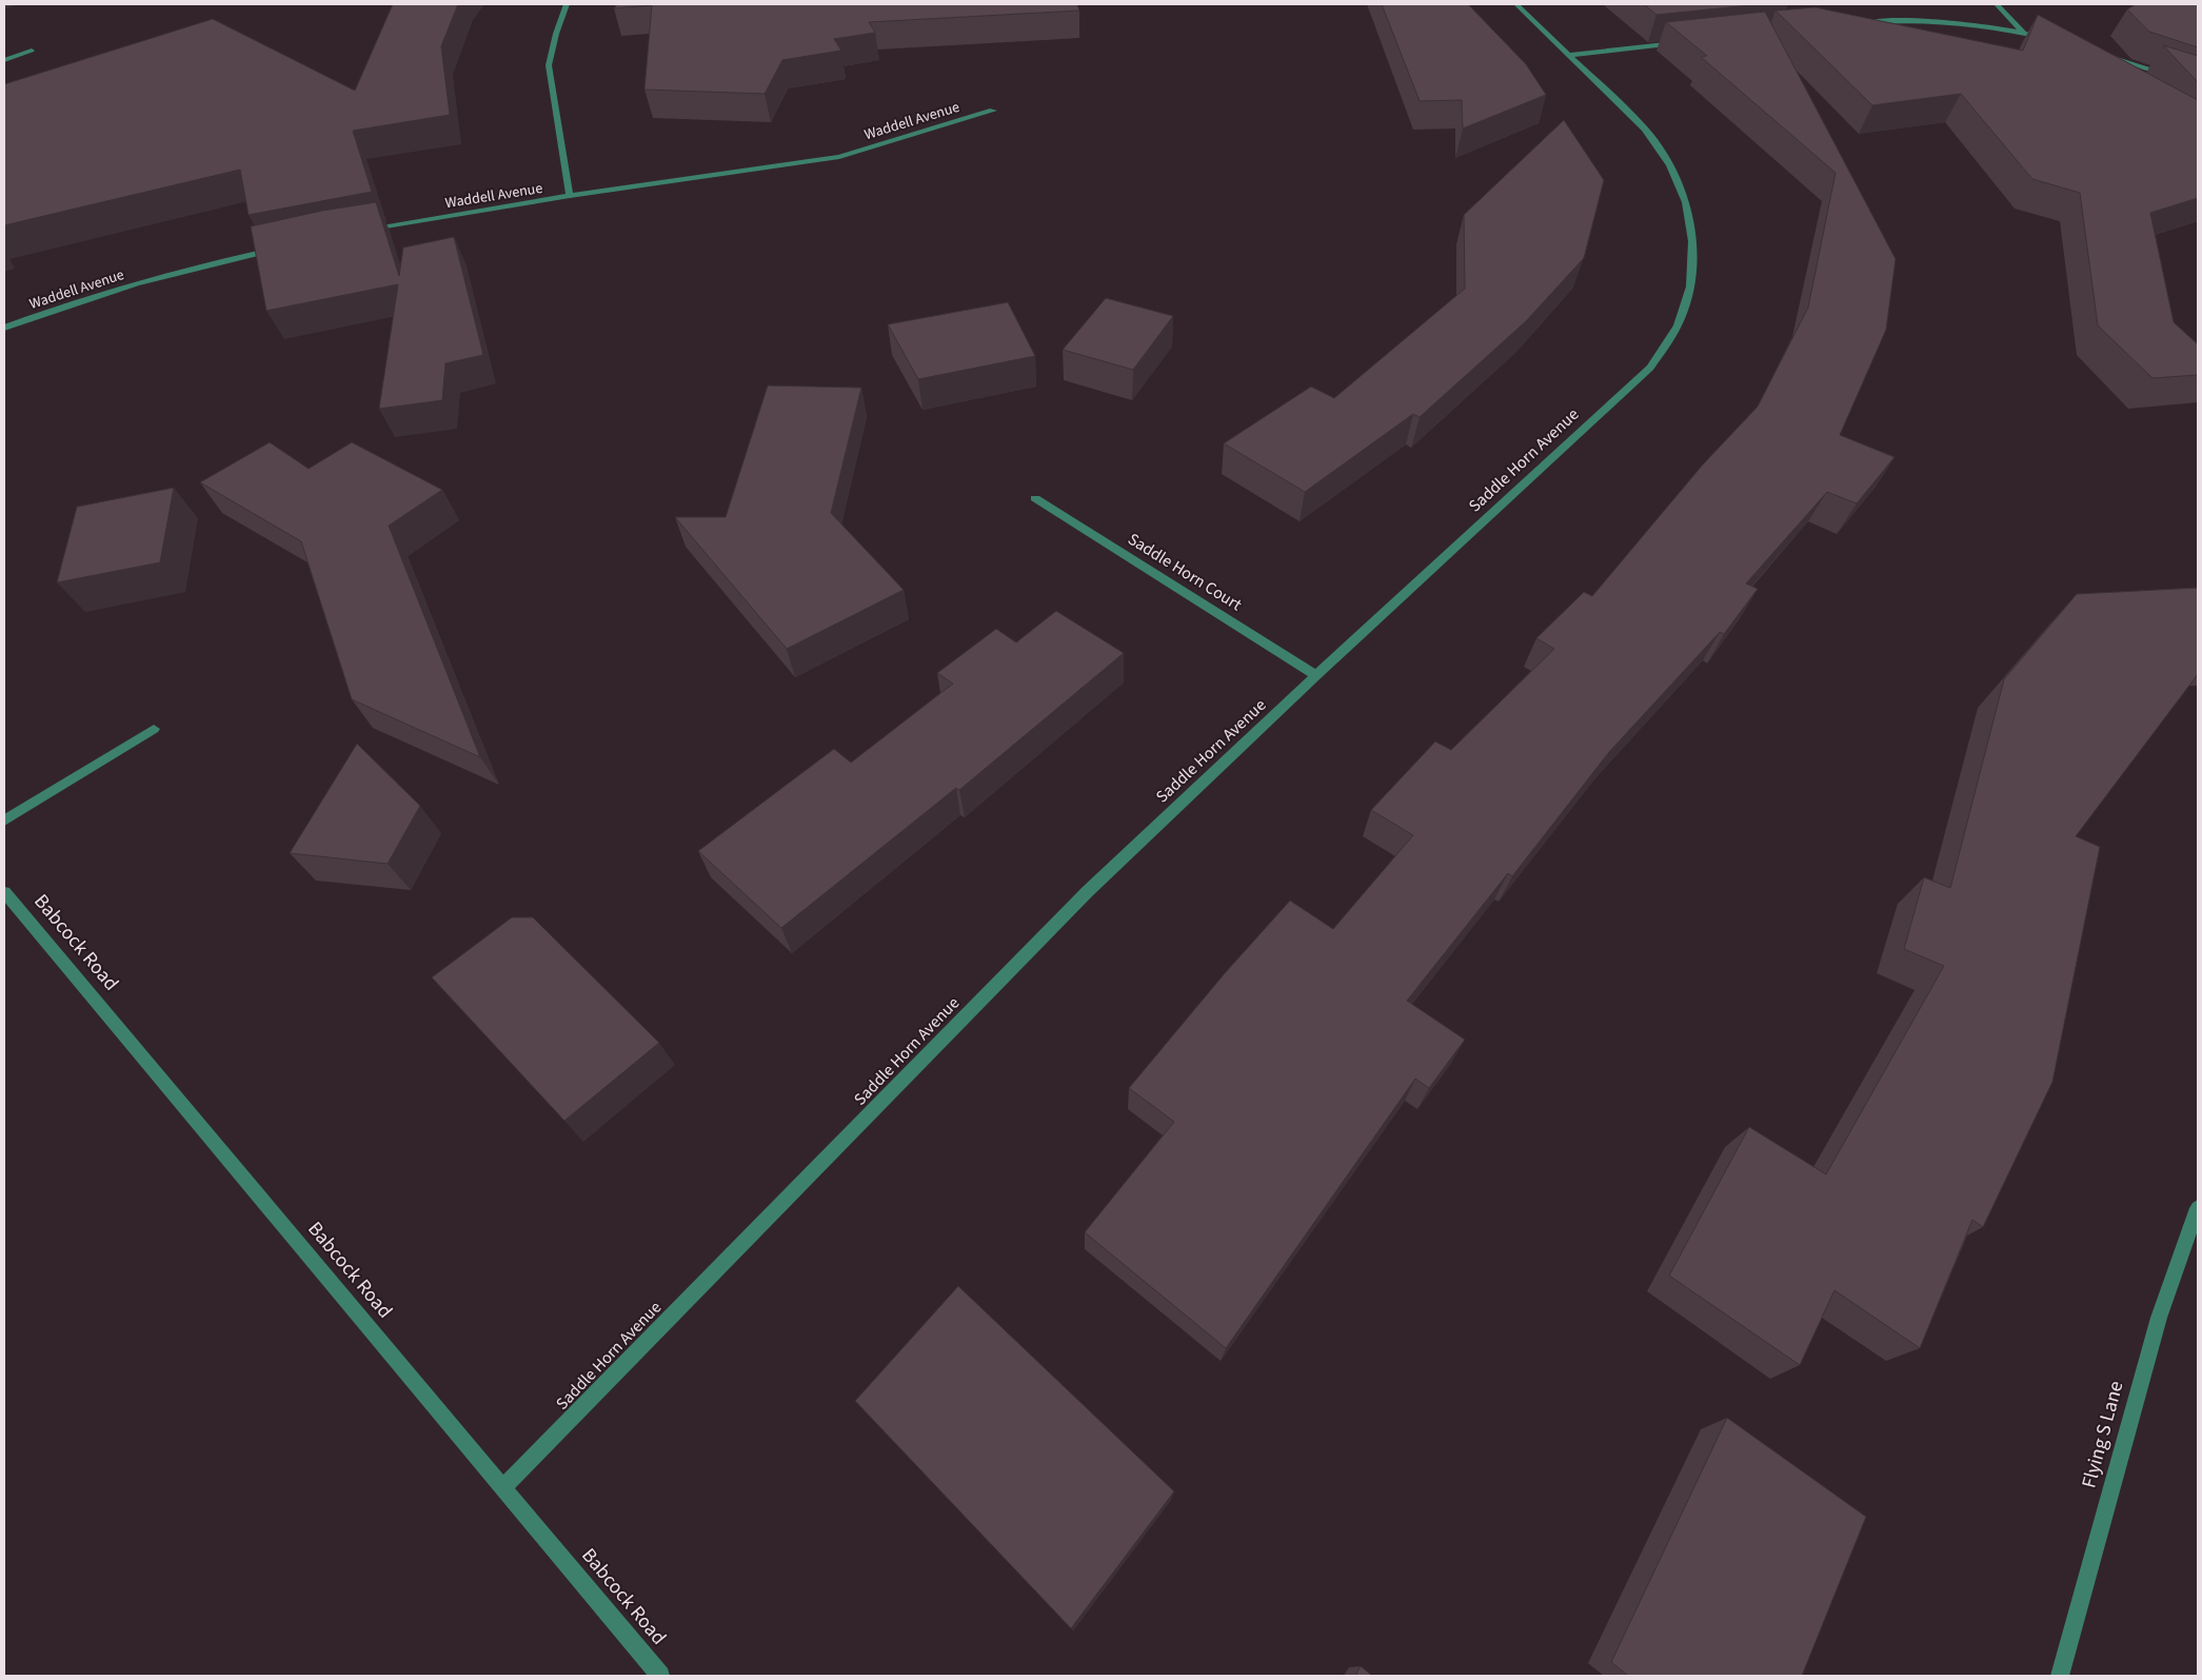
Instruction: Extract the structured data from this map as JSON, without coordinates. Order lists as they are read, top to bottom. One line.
{"streets":{"street":["Waddell Avenue","Saddle Horn Avenue","Saddle Horn Court","Babcock Road","Flying S Lane"]},"crossings":[["Saddle Horn Avenue","Saddle Horn Court"],["Saddle Horn Avenue","Babcock Road"]]}
